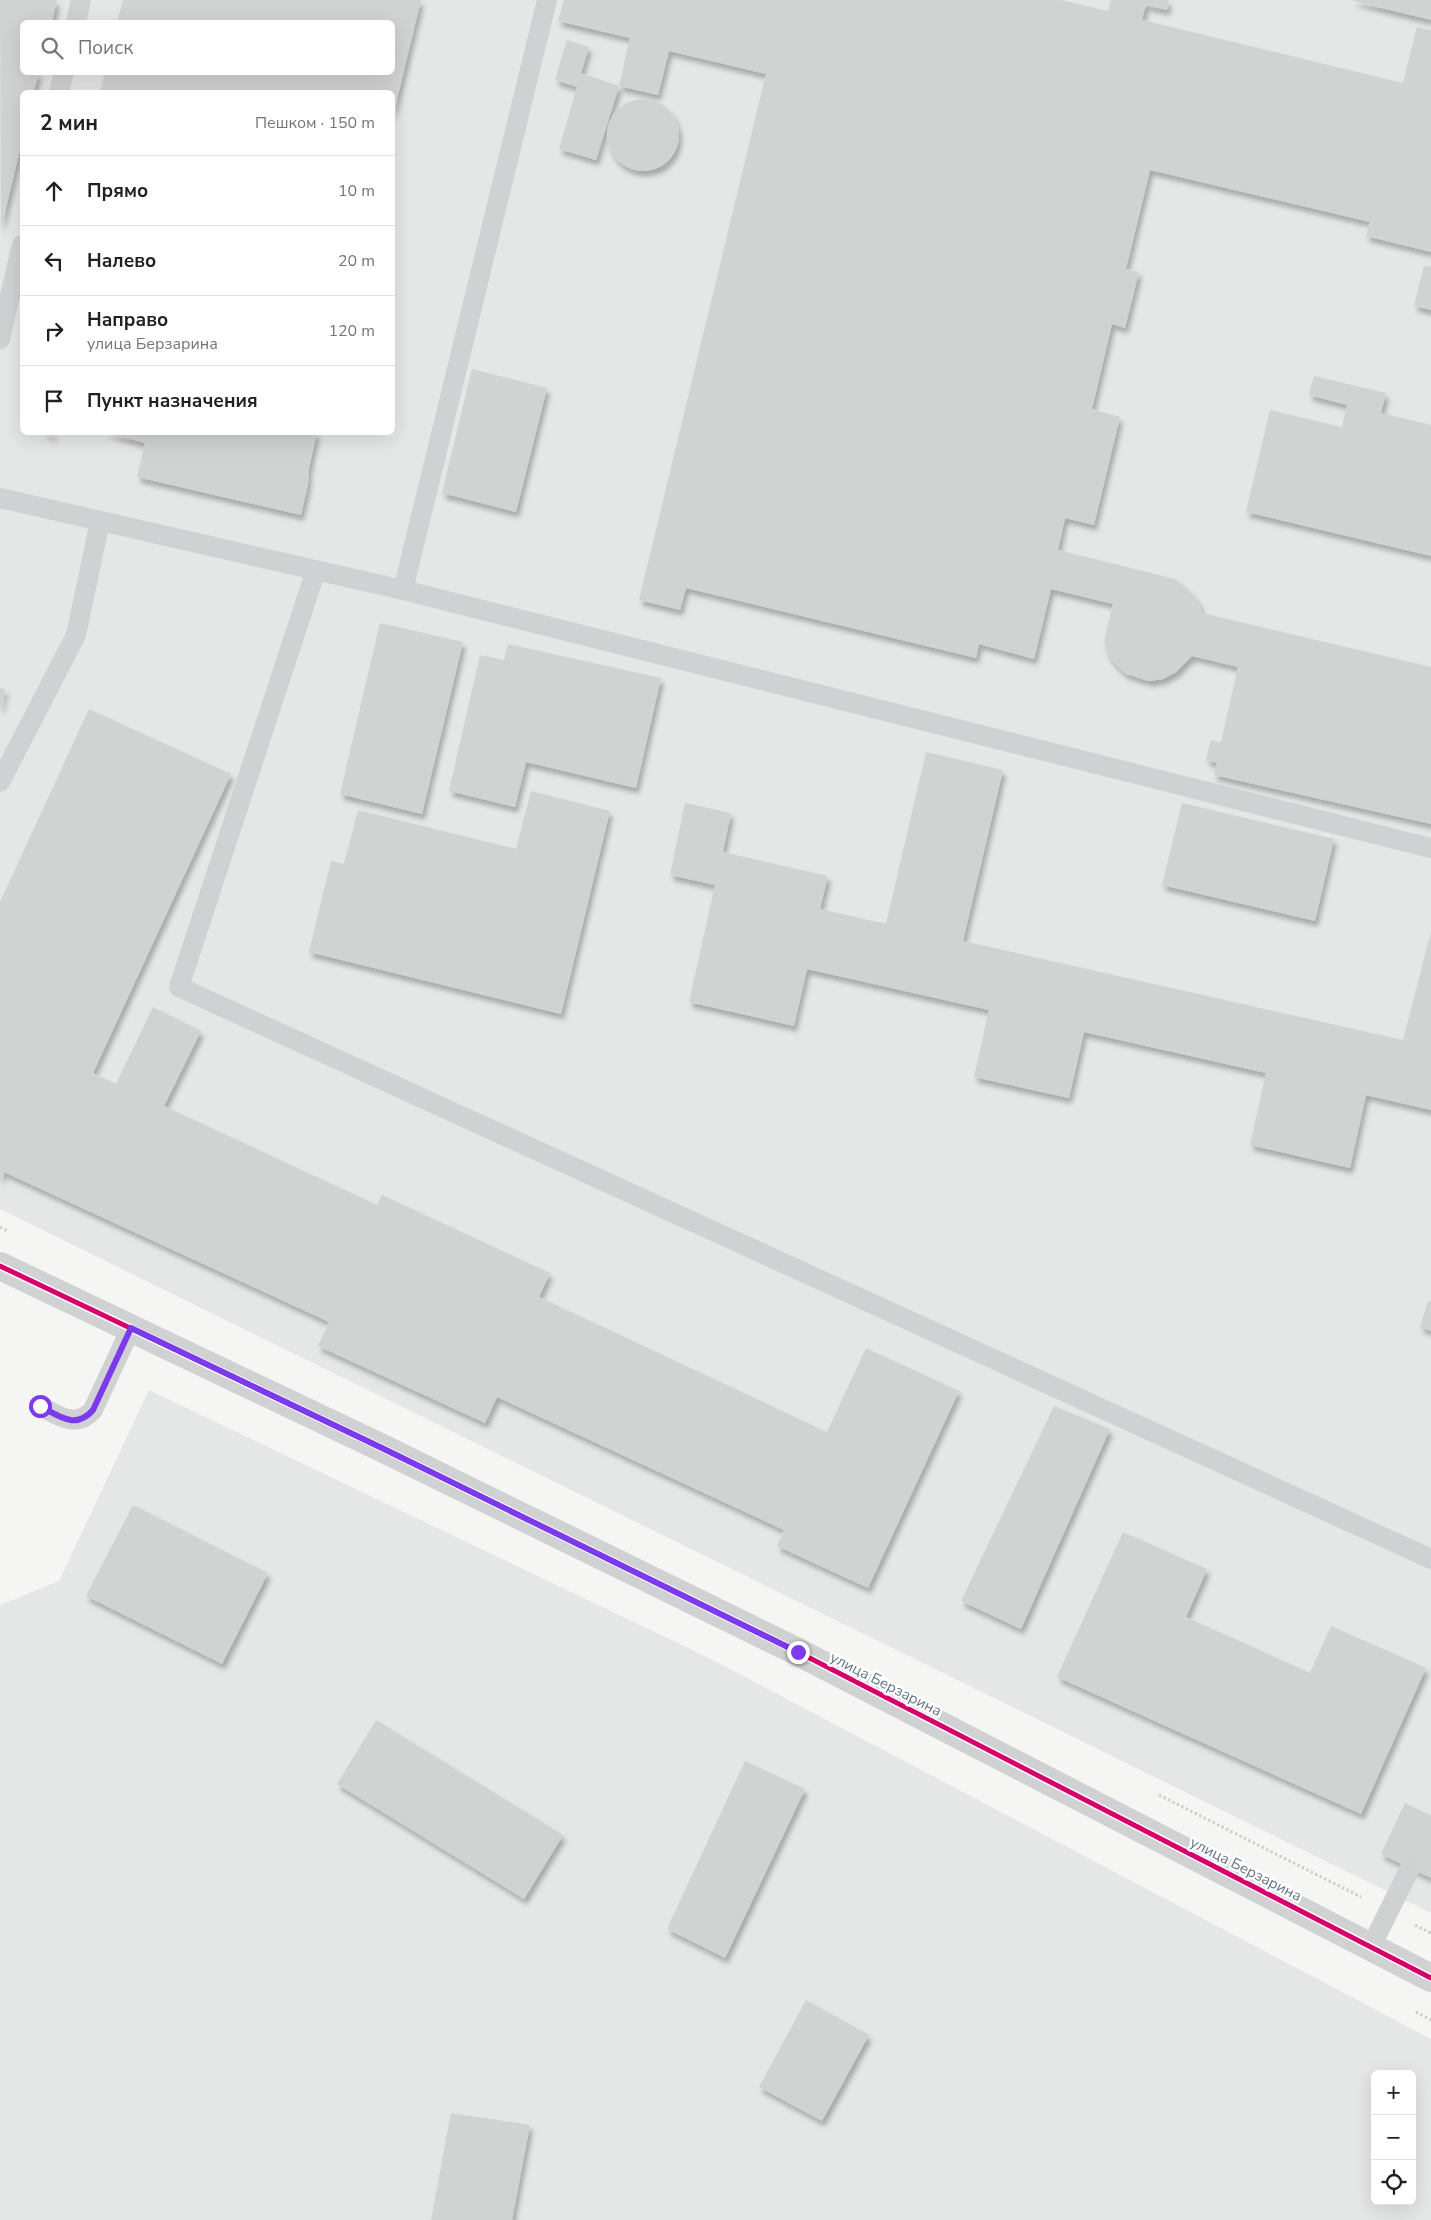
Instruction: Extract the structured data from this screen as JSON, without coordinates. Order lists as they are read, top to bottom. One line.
{"streets":{"street":["улица Берзарина"]},"page":{"search":"Поиск","heading":["2 мин","Пешком · 150 m"],"list":[["Прямо","10 m"],["Налево","20 m"],["Направо","улица Берзарина","120 m"],"Пункт назначения"],"map_buttons":["+","−"]}}
